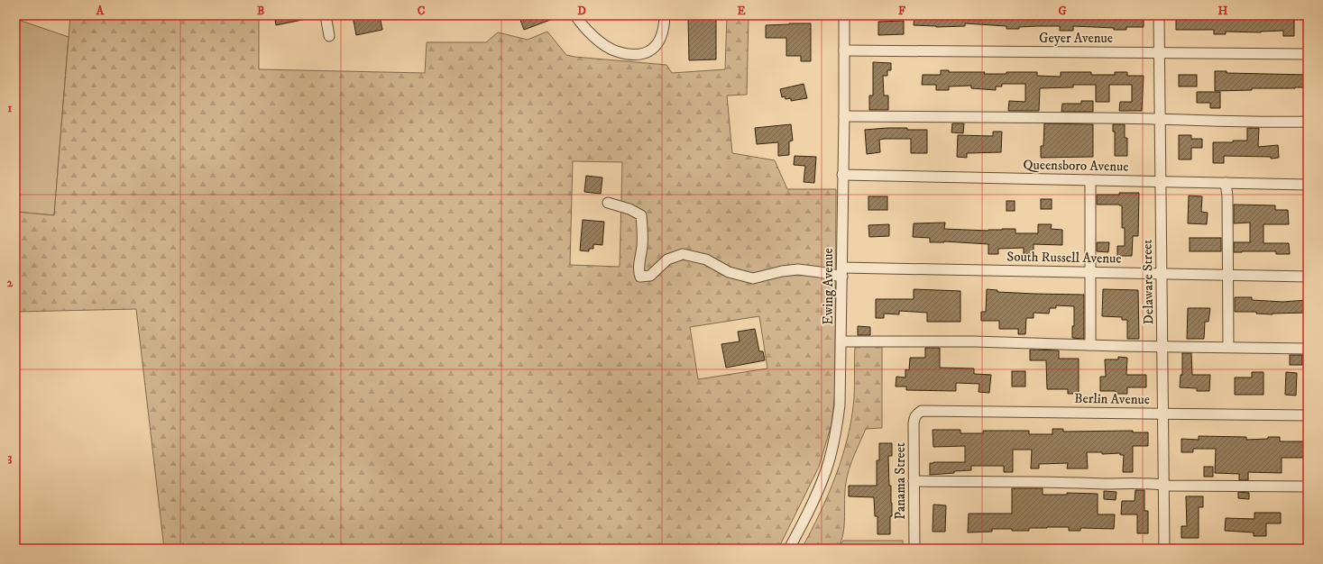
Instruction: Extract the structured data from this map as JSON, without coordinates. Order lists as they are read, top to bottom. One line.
{"streets":{"street":["Geyer Avenue","Queensboro Avenue","South Russell Avenue","Delaware Street","Ewing Avenue","Berlin Avenue","Panama Street"]},"crossings":[["Geyer Avenue","Delaware Street"],["Geyer Avenue","Ewing Avenue"],["Queensboro Avenue","Delaware Street"],["Queensboro Avenue","Ewing Avenue"],["South Russell Avenue","Delaware Street"],["South Russell Avenue","Ewing Avenue"],["Delaware Street","Berlin Avenue"],["Berlin Avenue","Panama Street"]],"grid":{"columns":["A","B","C","D","E","F","G","H"],"rows":["1","2","3"]}}
